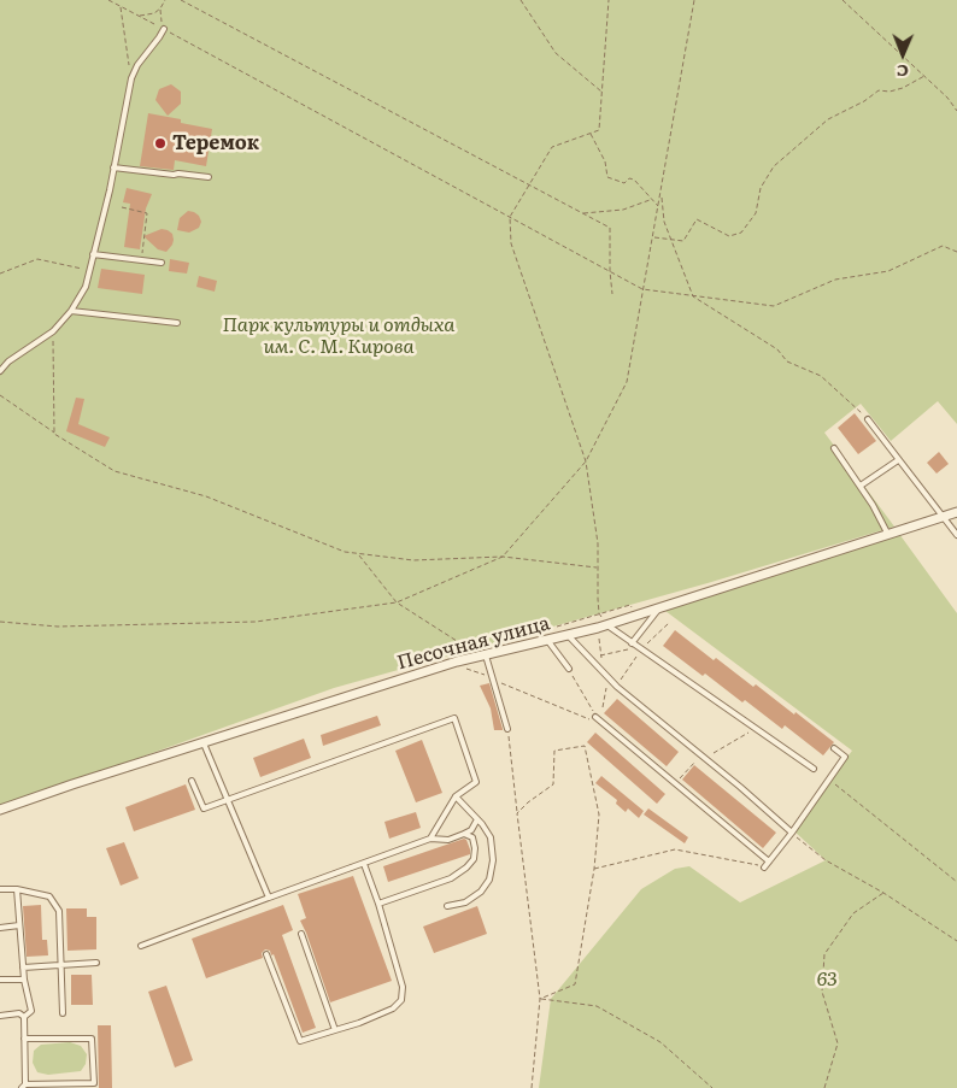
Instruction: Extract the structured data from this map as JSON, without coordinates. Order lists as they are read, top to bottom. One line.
{"streets":{"street":["Песочная улица"]},"parks":["Парк культуры и отдыха им. С. М. Кирова","63"],"places":["Теремок"],"north":"bottom"}
